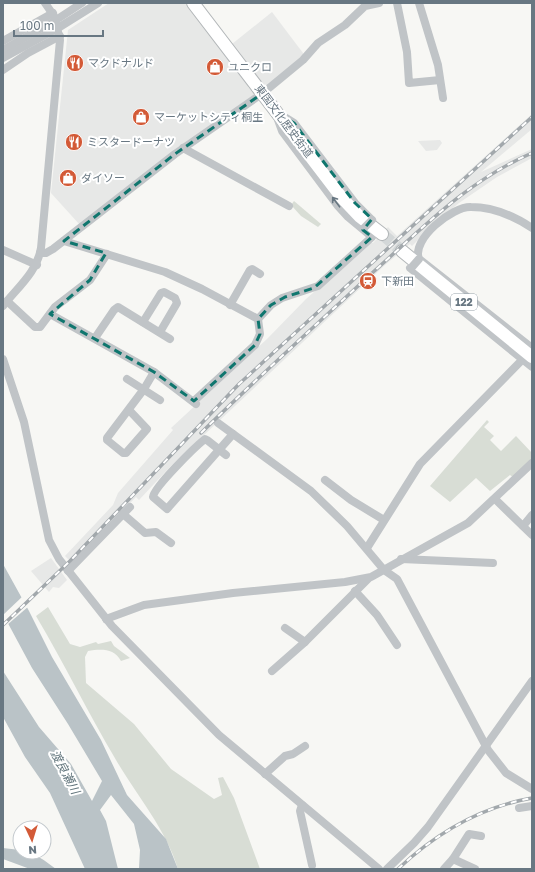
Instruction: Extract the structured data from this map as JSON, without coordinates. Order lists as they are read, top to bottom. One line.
{"streets":{"highway":["東国文化歴史街道","122"]},"water":["渡良瀬川"],"places":{"restaurant":["マクドナルド","ミスタードーナツ"],"shop":["ユニクロ","マーケットシティ桐生","ダイソー"],"station":["下新田"]},"scale_bar":"100 m","north":"bottom"}
